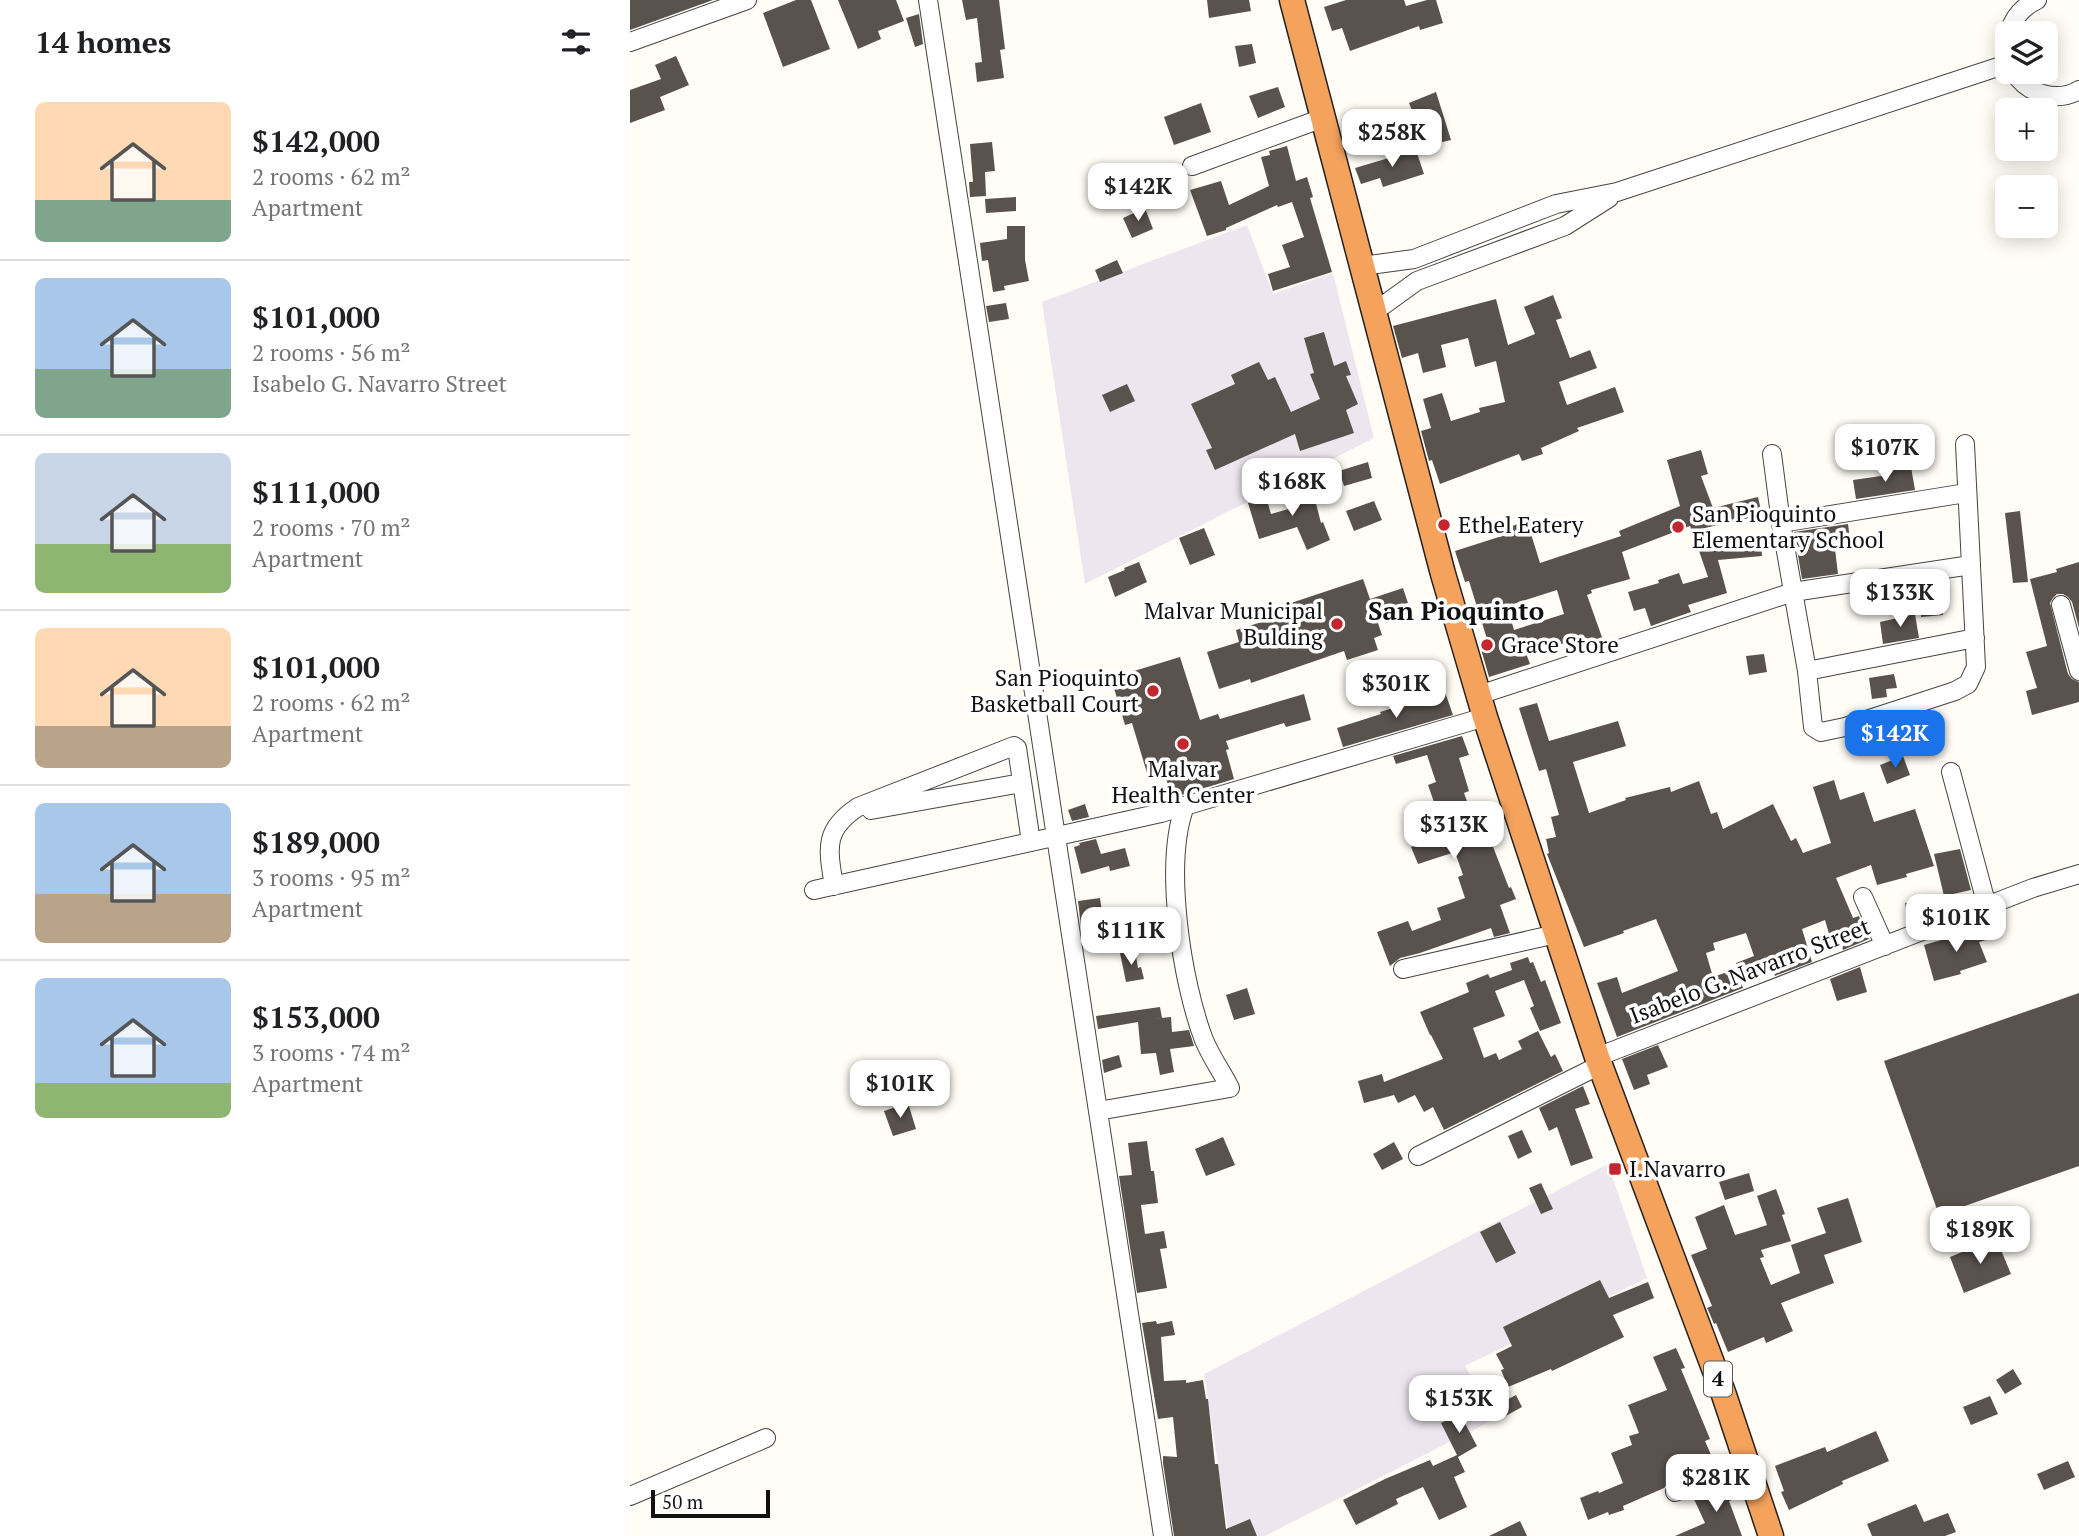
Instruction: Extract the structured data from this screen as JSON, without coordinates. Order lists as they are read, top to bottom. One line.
{"streets":{"highway":["4"],"street":["Isabelo G. Navarro Street"]},"crossings":[["Isabelo G. Navarro Street","4"]],"districts":["San Pioquinto"],"places":{"other":["Ethel Eatery","San Pioquinto Elementary School","Malvar Municipal Bulding","Grace Store","San Pioquinto Basketball Court","Malvar Health Center"],"transit":["I.Navarro"]},"scale_bar":"50 m","page":{"heading":"14 homes","map_buttons":["+","−"],"list":[{"name":"$142,000","note":"2 rooms · 62 m² · Apartment"},{"name":"$101,000","note":"2 rooms · 56 m² · Isabelo G. Navarro Street"},{"name":"$111,000","note":"2 rooms · 70 m² · Apartment"},{"name":"$101,000","note":"2 rooms · 62 m² · Apartment"},{"name":"$189,000","note":"3 rooms · 95 m² · Apartment"},{"name":"$153,000","note":"3 rooms · 74 m² · Apartment"}],"price":["$258K","$142K","$107K","$168K","$133K","$301K","$142K","$313K","$101K","$111K","$101K","$189K","$153K","$281K"],"scale":"50 m"}}
